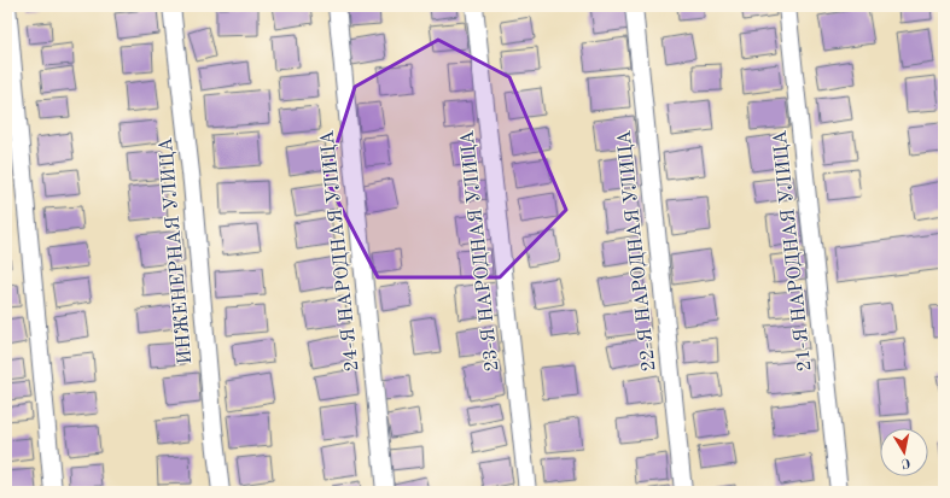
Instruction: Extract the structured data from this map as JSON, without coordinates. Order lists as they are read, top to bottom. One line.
{"streets":{"street":["ИНЖЕНЕРНАЯ УЛИЦА","24-Я НАРОДНАЯ УЛИЦА","23-Я НАРОДНАЯ УЛИЦА","22-Я НАРОДНАЯ УЛИЦА","21-Я НАРОДНАЯ УЛИЦА"]},"north":"bottom"}
